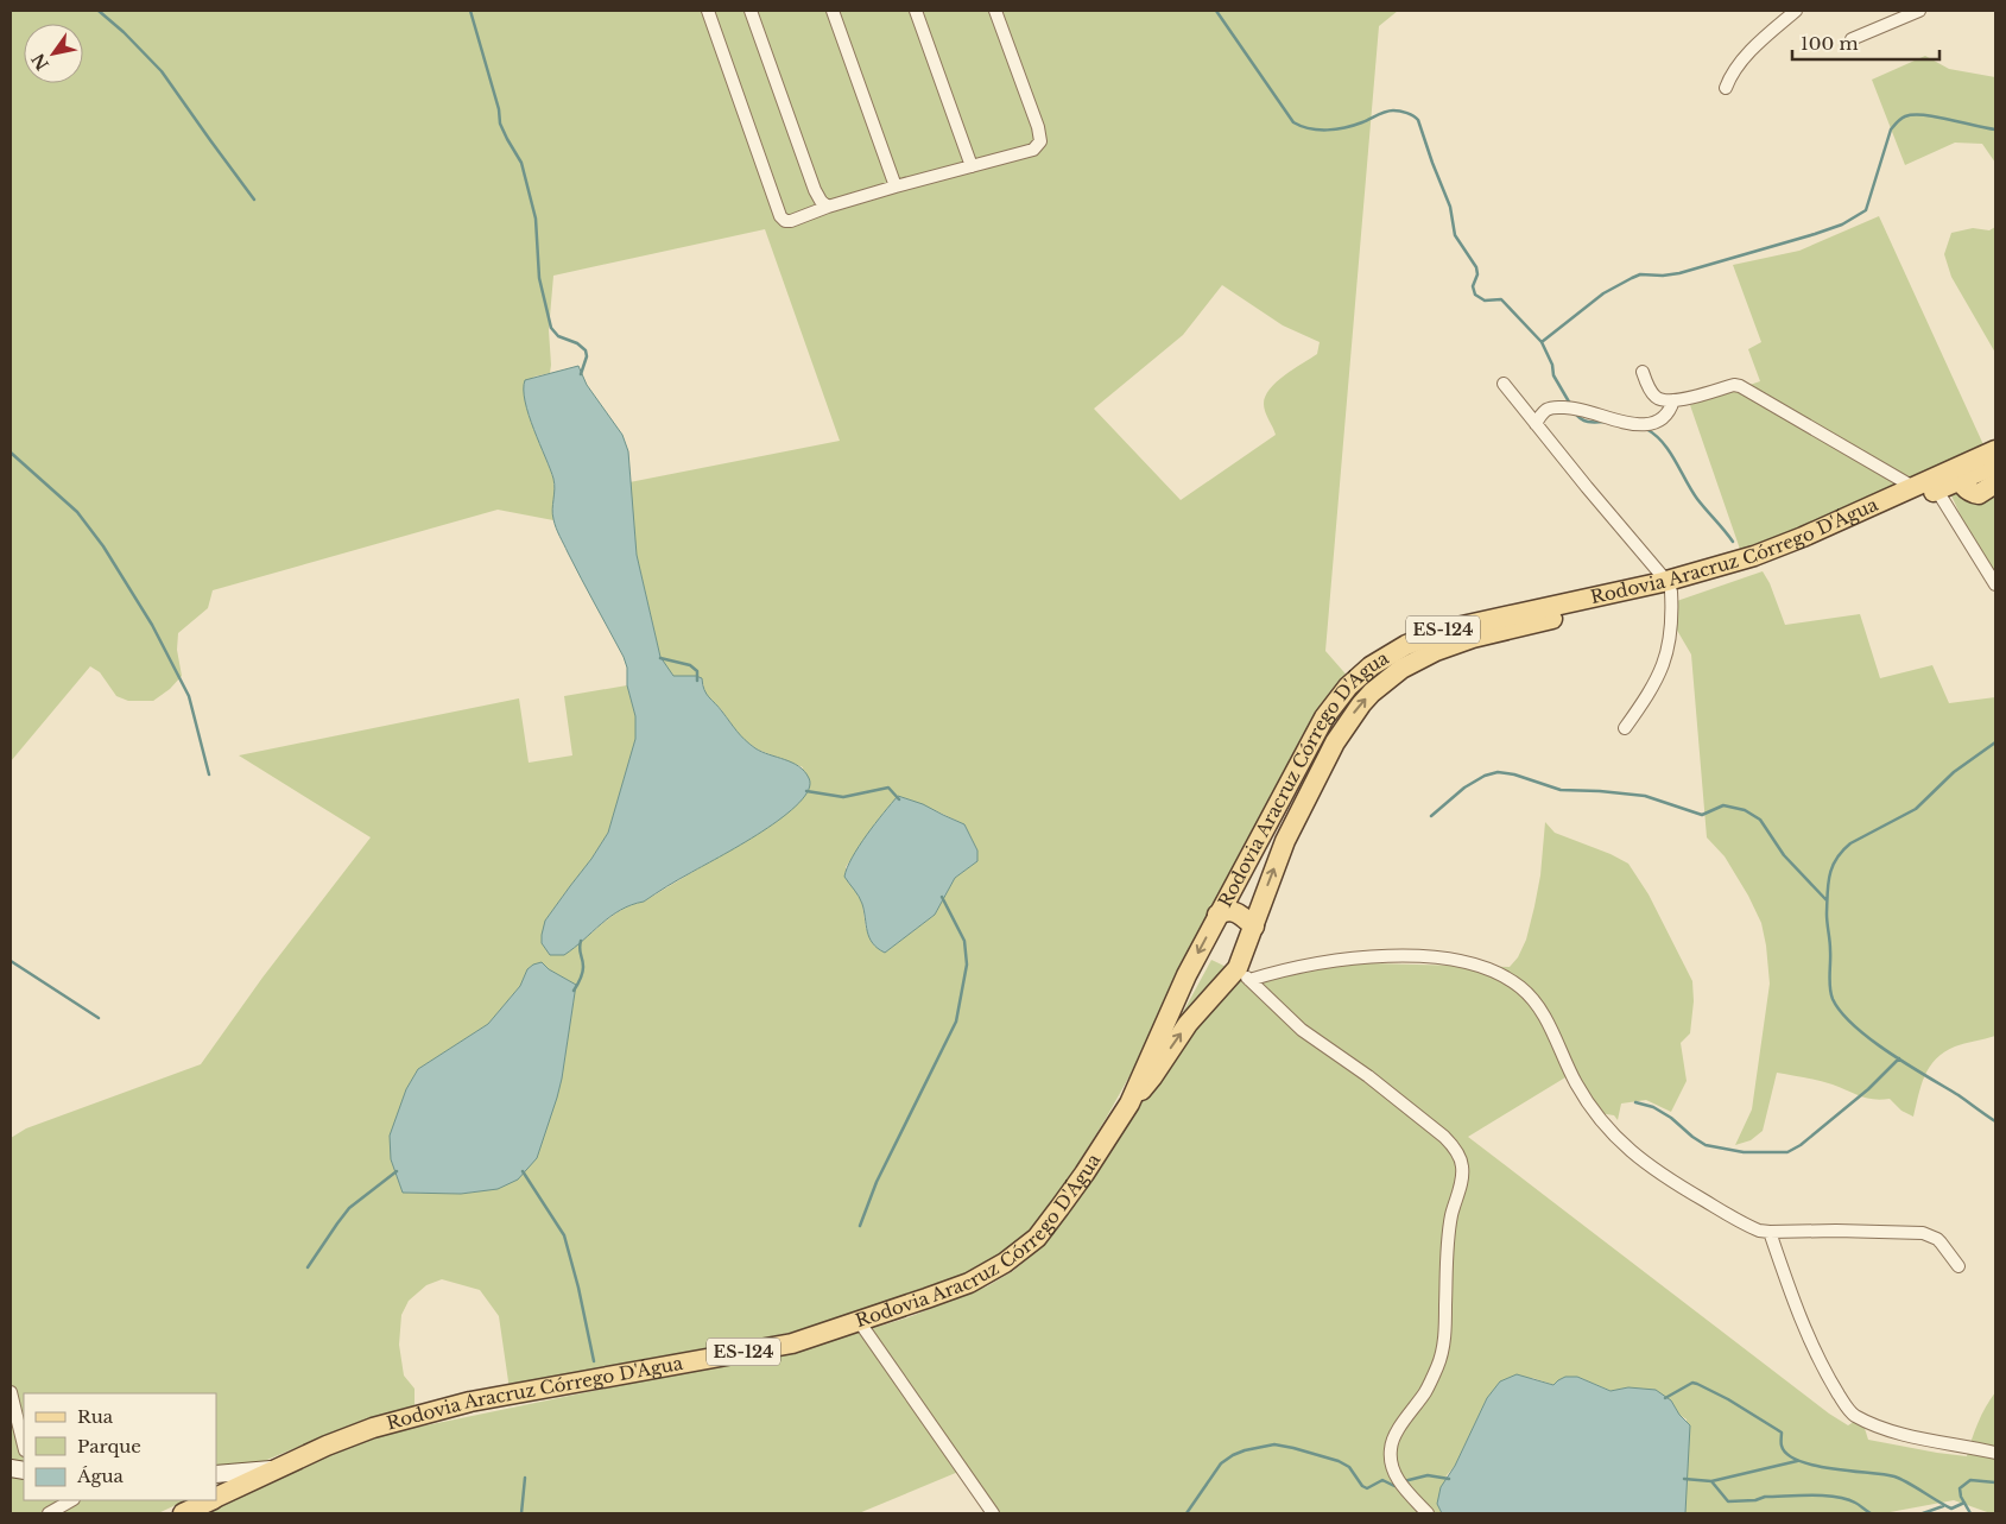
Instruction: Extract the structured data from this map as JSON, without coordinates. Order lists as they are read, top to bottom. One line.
{"streets":{"main road":["Rodovia Aracruz Córrego D'Água","ES-124"]},"legend":["Rua","Parque","Água"],"scale_bar":"100 m","north":"bottom left"}
